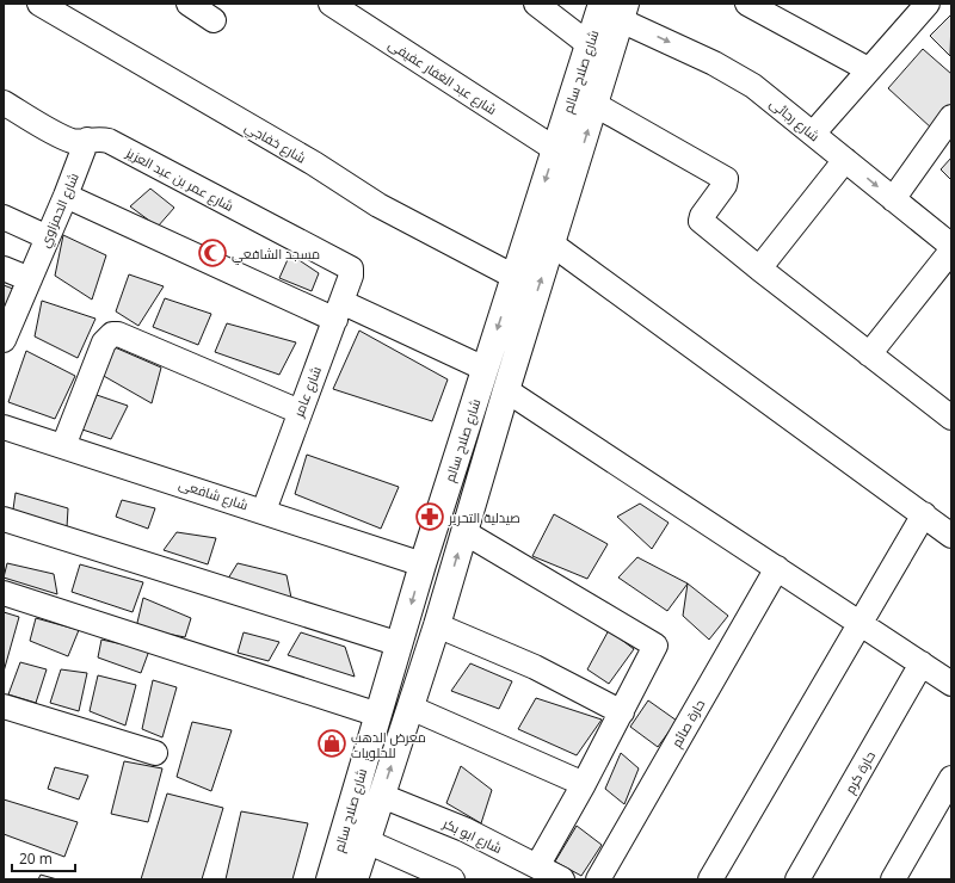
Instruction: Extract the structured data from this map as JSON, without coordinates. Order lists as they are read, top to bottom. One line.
{"streets":{"main road":["شارع صلاح سالم"],"street":["شارع عبد الغفار عفيفى","شارع رجائى","شارع خفاجي","شارع عمر بن عبد العزيز","شارع الحمزاوي","شارع عامر","شارع شافعى","حارة صائم","حارة كرم","شارع ابو بكر"]},"crossings":[["شارع صلاح سالم","شارع عبد الغفار عفيفى"],["شارع صلاح سالم","شارع رجائى"],["شارع صلاح سالم","شارع خفاجي"],["شارع صلاح سالم","شارع شافعى"],["شارع صلاح سالم","شارع ابو بكر"],["شارع عمر بن عبد العزيز","شارع الحمزاوي"],["شارع عمر بن عبد العزيز","شارع عامر"],["شارع عامر","شارع شافعى"]],"places":{"mosque":["مسجد الشافعي"],"pharmacy":["صيدلية التحرير"],"shop":["معرض الدهب للحلويات"]},"scale_bar":"20 m"}
